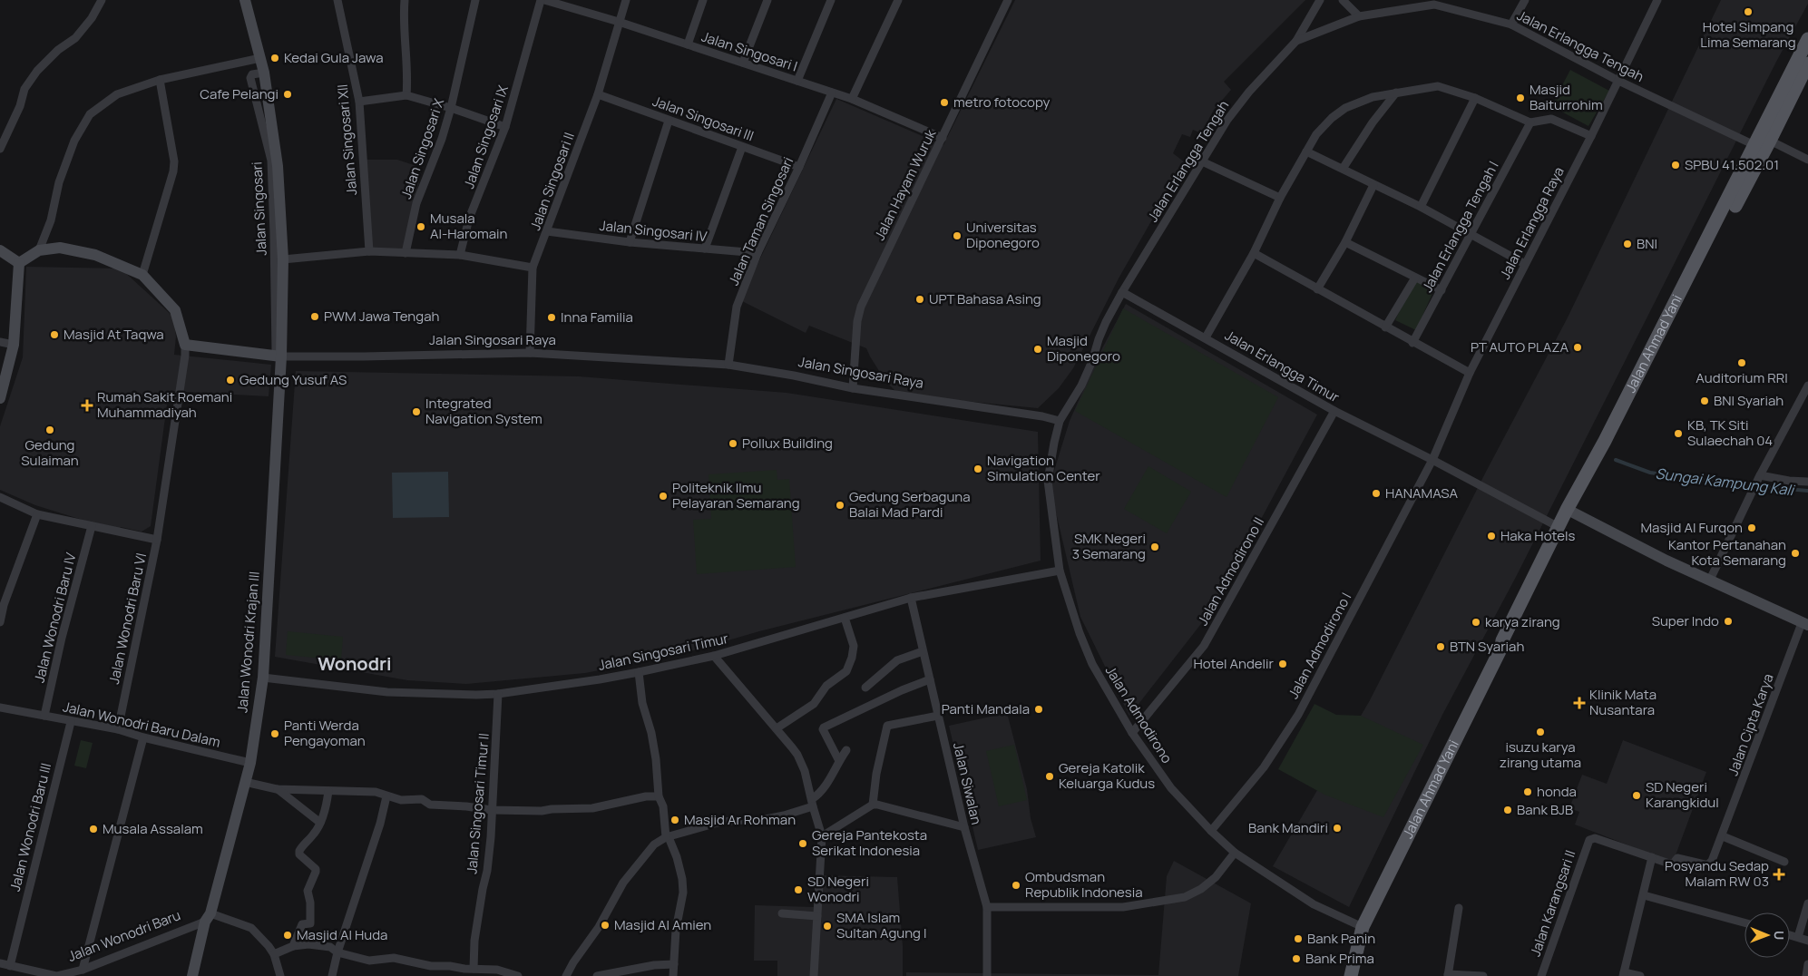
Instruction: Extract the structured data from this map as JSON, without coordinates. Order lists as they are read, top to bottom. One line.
{"streets":{"main road":["Jalan Ahmad Yani","Jalan Wonodri Krajan III"],"street":["Jalan Erlangga Tengah","Jalan Singosari I","Jalan Singosari III","Jalan Singosari IX","Jalan Singosari XII","Jalan Singosari X","Jalan Singosari II","Jalan Hayam Wuruk","Jalan Singosari","Jalan Taman Singosari","Jalan Erlangga Raya","Jalan Erlangga Tengah I","Jalan Singosari IV","Jalan Singosari Raya","Jalan Erlangga Timur","Jalan Admodirono II","Jalan Wonodri Baru IV","Jalan Wonodri Baru VI","Jalan Admodirono I","Jalan Singosari Timur","Jalan Admodirono","Jalan Wonodri Baru Dalam","Jalan Cipta Karya","Jalan Siwalan","Jalan Singosari Timur II","Jalan Wonodri Baru III","Jalan Karangsari II","Jalan Wonodri Baru"]},"crossings":[["Jalan Erlangga Tengah","Jalan Erlangga Raya"],["Jalan Erlangga Tengah","Jalan Ahmad Yani"],["Jalan Erlangga Tengah","Jalan Erlangga Timur"],["Jalan Singosari I","Jalan Singosari II"],["Jalan Singosari I","Jalan Hayam Wuruk"],["Jalan Singosari I","Jalan Taman Singosari"],["Jalan Singosari III","Jalan Singosari II"],["Jalan Singosari III","Jalan Taman Singosari"],["Jalan Singosari II","Jalan Singosari IV"],["Jalan Singosari II","Jalan Singosari Raya"],["Jalan Hayam Wuruk","Jalan Singosari Raya"],["Jalan Singosari","Jalan Singosari Raya"],["Jalan Singosari","Jalan Wonodri Krajan III"],["Jalan Taman Singosari","Jalan Singosari IV"],["Jalan Taman Singosari","Jalan Singosari Raya"],["Jalan Erlangga Raya","Jalan Erlangga Timur"],["Jalan Erlangga Raya","Jalan Admodirono I"],["Jalan Singosari Raya","Jalan Wonodri Krajan III"],["Jalan Singosari Raya","Jalan Admodirono"],["Jalan Ahmad Yani","Jalan Erlangga Timur"],["Jalan Ahmad Yani","Jalan Admodirono"],["Jalan Erlangga Timur","Jalan Admodirono II"],["Jalan Erlangga Timur","Jalan Admodirono I"],["Jalan Admodirono II","Jalan Admodirono"],["Jalan Wonodri Baru IV","Jalan Wonodri Baru VI"],["Jalan Wonodri Baru IV","Jalan Wonodri Baru Dalam"],["Jalan Wonodri Baru VI","Jalan Wonodri Baru Dalam"],["Jalan Wonodri Krajan III","Jalan Singosari Timur"],["Jalan Wonodri Krajan III","Jalan Wonodri Baru Dalam"],["Jalan Wonodri Krajan III","Jalan Wonodri Baru"],["Jalan Admodirono I","Jalan Admodirono"],["Jalan Singosari Timur","Jalan Admodirono"],["Jalan Singosari Timur","Jalan Siwalan"],["Jalan Singosari Timur","Jalan Singosari Timur II"],["Jalan Wonodri Baru Dalam","Jalan Wonodri Baru III"],["Jalan Cipta Karya","Jalan Karangsari II"],["Jalan Wonodri Baru III","Jalan Wonodri Baru"]],"districts":["Wonodri"],"water":["Sungai Kampung Kali"],"places":{"other":["Hotel Simpang Lima Semarang","Kedai Gula Jawa","Cafe Pelangi","Masjid Baiturrohim","metro fotocopy","SPBU 41.502.01","Musala Al-Haromain","Universitas Diponegoro","BNI","UPT Bahasa Asing","PWM Jawa Tengah","Inna Familia","Masjid At Taqwa","PT AUTO PLAZA","Masjid Diponegoro","Auditorium RRI","Gedung Yusuf AS","BNI Syariah","Integrated Navigation System","Gedung Sulaiman","KB, TK Siti Sulaechah 04","Pollux Building","Navigation Simulation Center","HANAMASA","Politeknik Ilmu Pelayaran Semarang","Gedung Serbaguna Balai Mad Pardi","Masjid Al Furqon","Haka Hotels","SMK Negeri 3 Semarang","Kantor Pertanahan Kota Semarang","Super Indo","karya zirang","BTN Syariah","Hotel Andelir","Panti Mandala","isuzu karya zirang utama","Panti Werda Pengayoman","Gereja Katolik Keluarga Kudus","honda","SD Negeri Karangkidul","Bank BJB","Masjid Ar Rohman","Bank Mandiri","Musala Assalam","Gereja Pantekosta Serikat Indonesia","Ombudsman Republik Indonesia","SD Negeri Wonodri","Masjid Al Amien","SMA Islam Sultan Agung I","Masjid Al Huda","Bank Panin","Bank Prima"],"health":["Rumah Sakit Roemani Muhammadiyah","Klinik Mata Nusantara","Posyandu Sedap Malam RW 03"]},"north":"right"}
